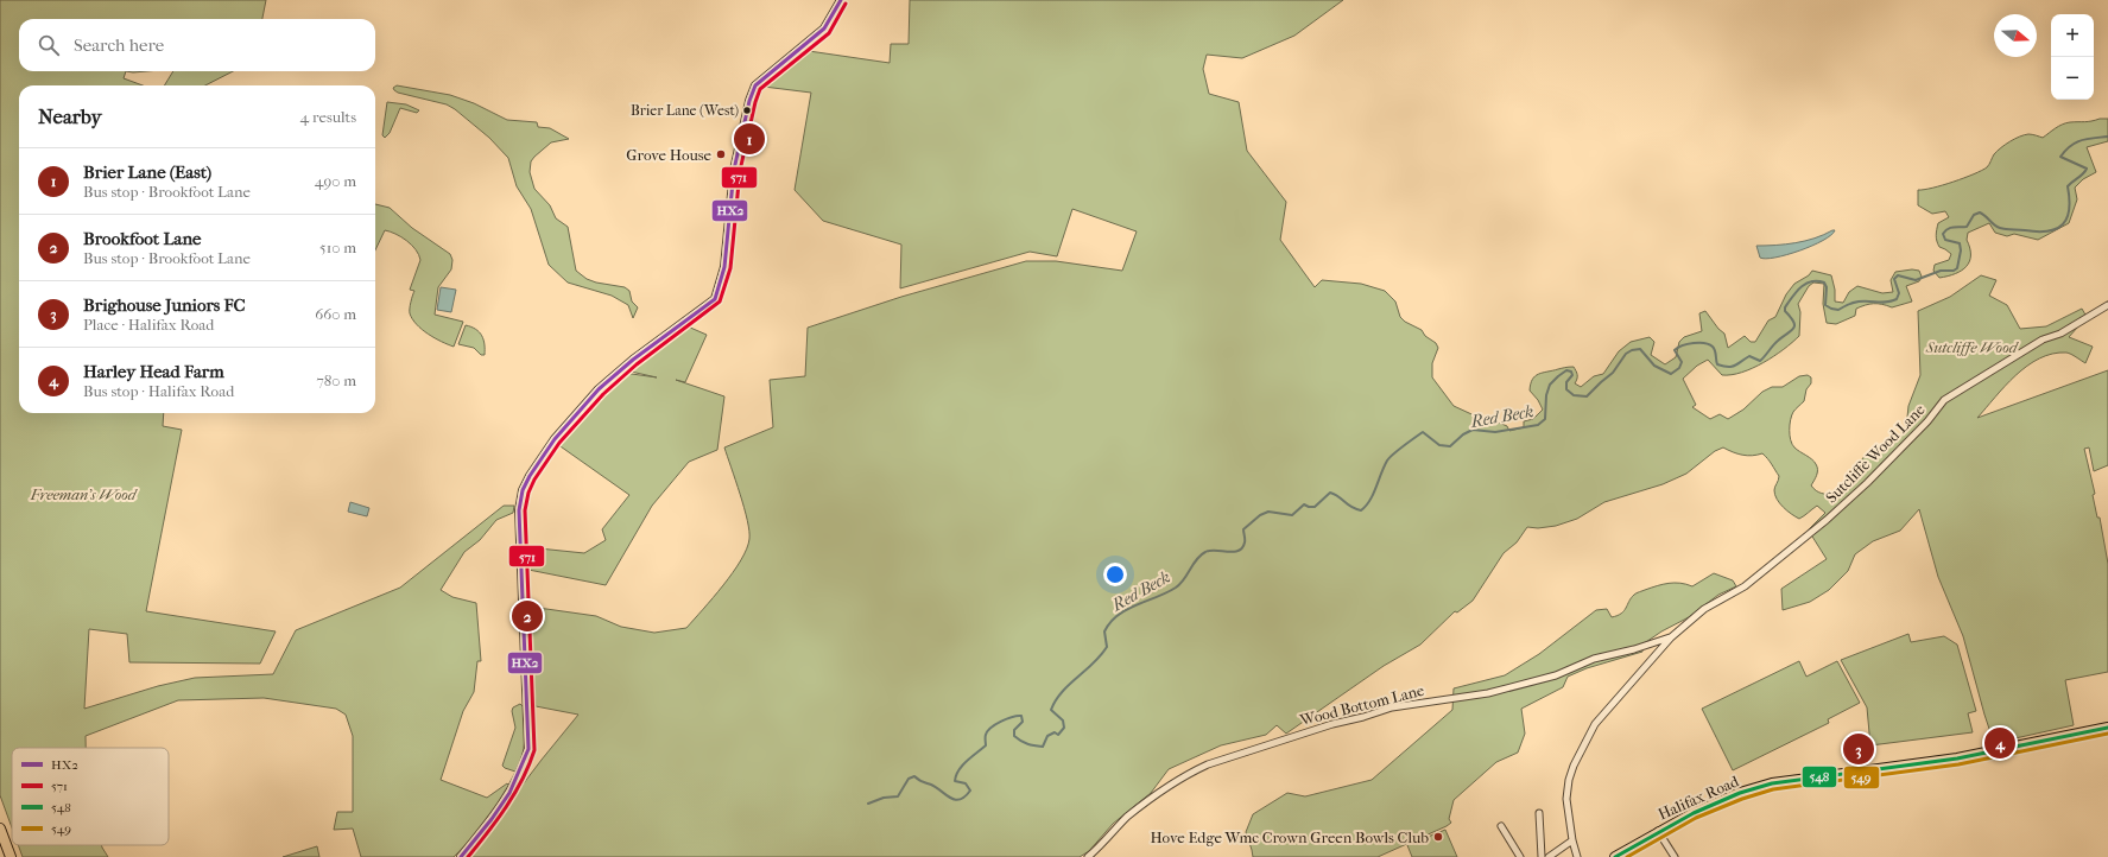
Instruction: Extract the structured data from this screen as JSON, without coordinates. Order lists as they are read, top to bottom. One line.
{"streets":{"main road":["Halifax Road"],"street":["Sutcliffe Wood Lane","Wood Bottom Lane"]},"crossings":[["Sutcliffe Wood Lane","Wood Bottom Lane"]],"water":["Red Beck"],"parks":["Sutcliffe Wood","Freeman's Wood"],"places":["Brier Lane (West)","Grove House","Hove Edge Wmc Crown Green Bowls Club"],"lines":["transit line HX2","transit line 571","transit line 548","transit line 549"],"legend":["HX2","571","548","549"],"north":"right","page":{"map_buttons":["+","−"],"search":"Search here","heading":["Nearby","4 results"],"pins":["1","2","4","3"],"list":[{"mark":"1","name":"Brier Lane (East)","note":"Bus stop · Brookfoot Lane","value":"490 m"},{"mark":"2","name":"Brookfoot Lane","note":"Bus stop · Brookfoot Lane","value":"510 m"},{"mark":"3","name":"Brighouse Juniors FC","note":"Place · Halifax Road","value":"660 m"},{"mark":"4","name":"Harley Head Farm","note":"Bus stop · Halifax Road","value":"780 m"}]}}
